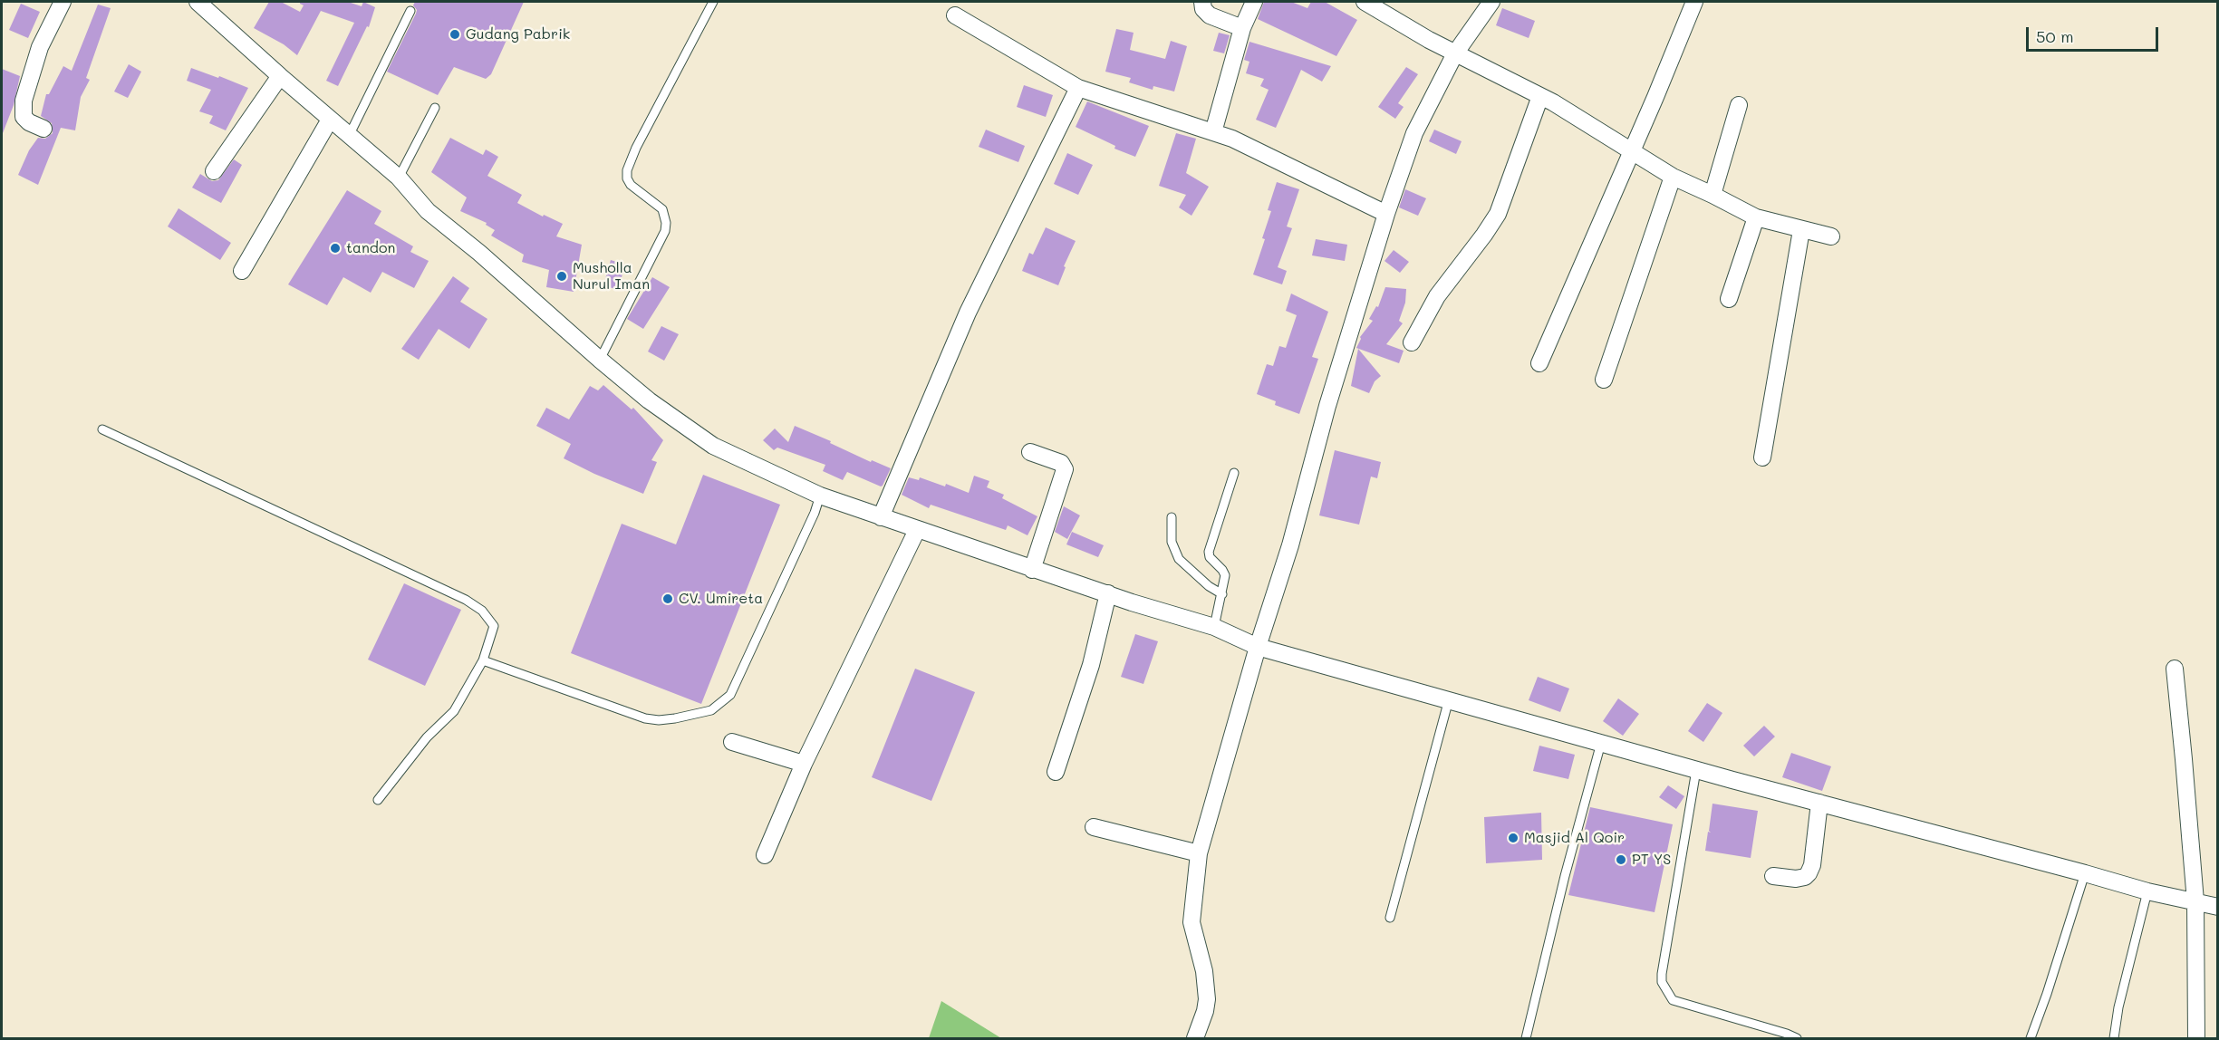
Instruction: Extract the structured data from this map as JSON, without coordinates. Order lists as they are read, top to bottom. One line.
{"places":["Gudang Pabrik","tandon","Musholla Nurul Iman","CV. Umireta","Masjid Al Qoir","PT YS"],"scale_bar":"50 m"}
